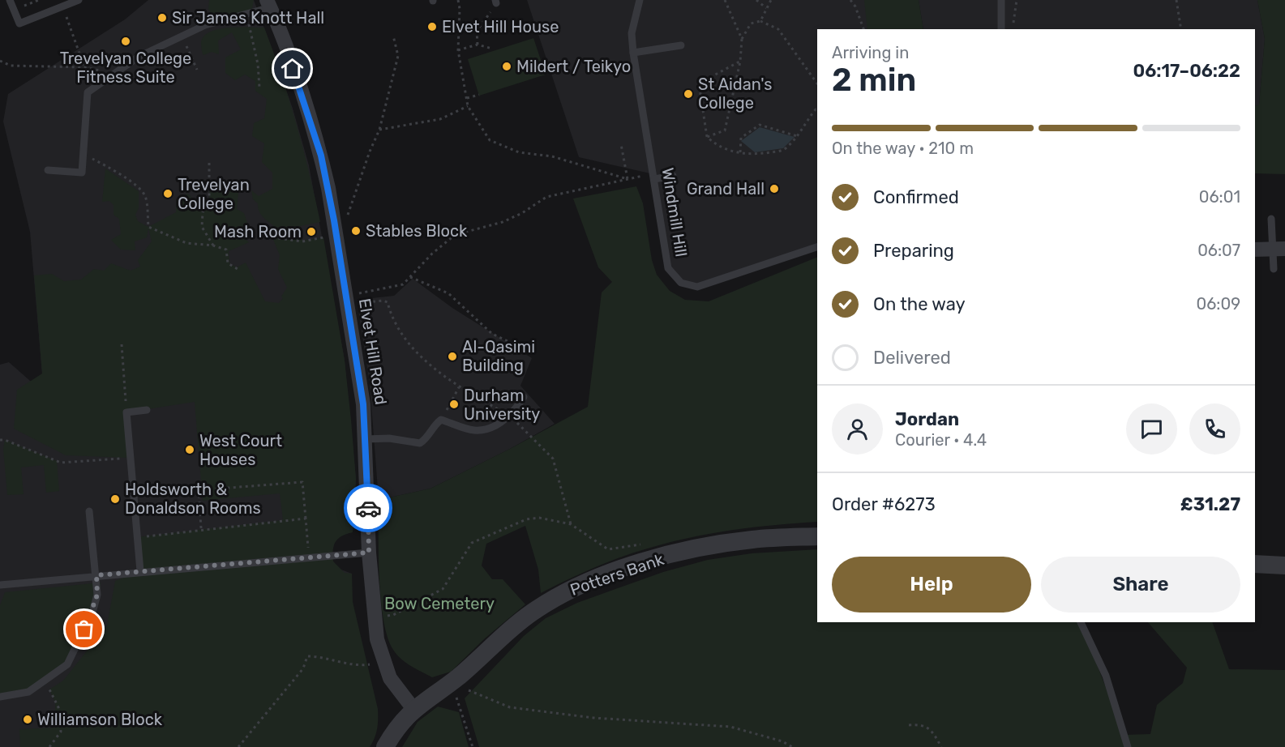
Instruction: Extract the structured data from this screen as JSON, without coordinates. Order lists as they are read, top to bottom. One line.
{"streets":{"street":["Elvet Hill Road","Potters Bank"],"lane":["Windmill Hill"]},"crossings":[["Elvet Hill Road","Potters Bank"]],"parks":["Bow Cemetery"],"places":["Sir James Knott Hall","Elvet Hill House","Trevelyan College Fitness Suite","Mildert / Teikyo","St Aidan's College","Grand Hall","Trevelyan College","Stables Block","Mash Room","Al-Qasimi Building","Durham University","West Court Houses","Holdsworth & Donaldson Rooms","Williamson Block"],"page":{"heading":["2 min","Arriving in","06:17–06:22"],"panel":["Jordan","Courier · 4.4","Order #6273","£31.27"],"bar":"On the way · 210 m","list":[["Confirmed","06:01"],["Preparing","06:07"],["On the way","06:09"],"Delivered"],"buttons":["Help","Share"]}}
